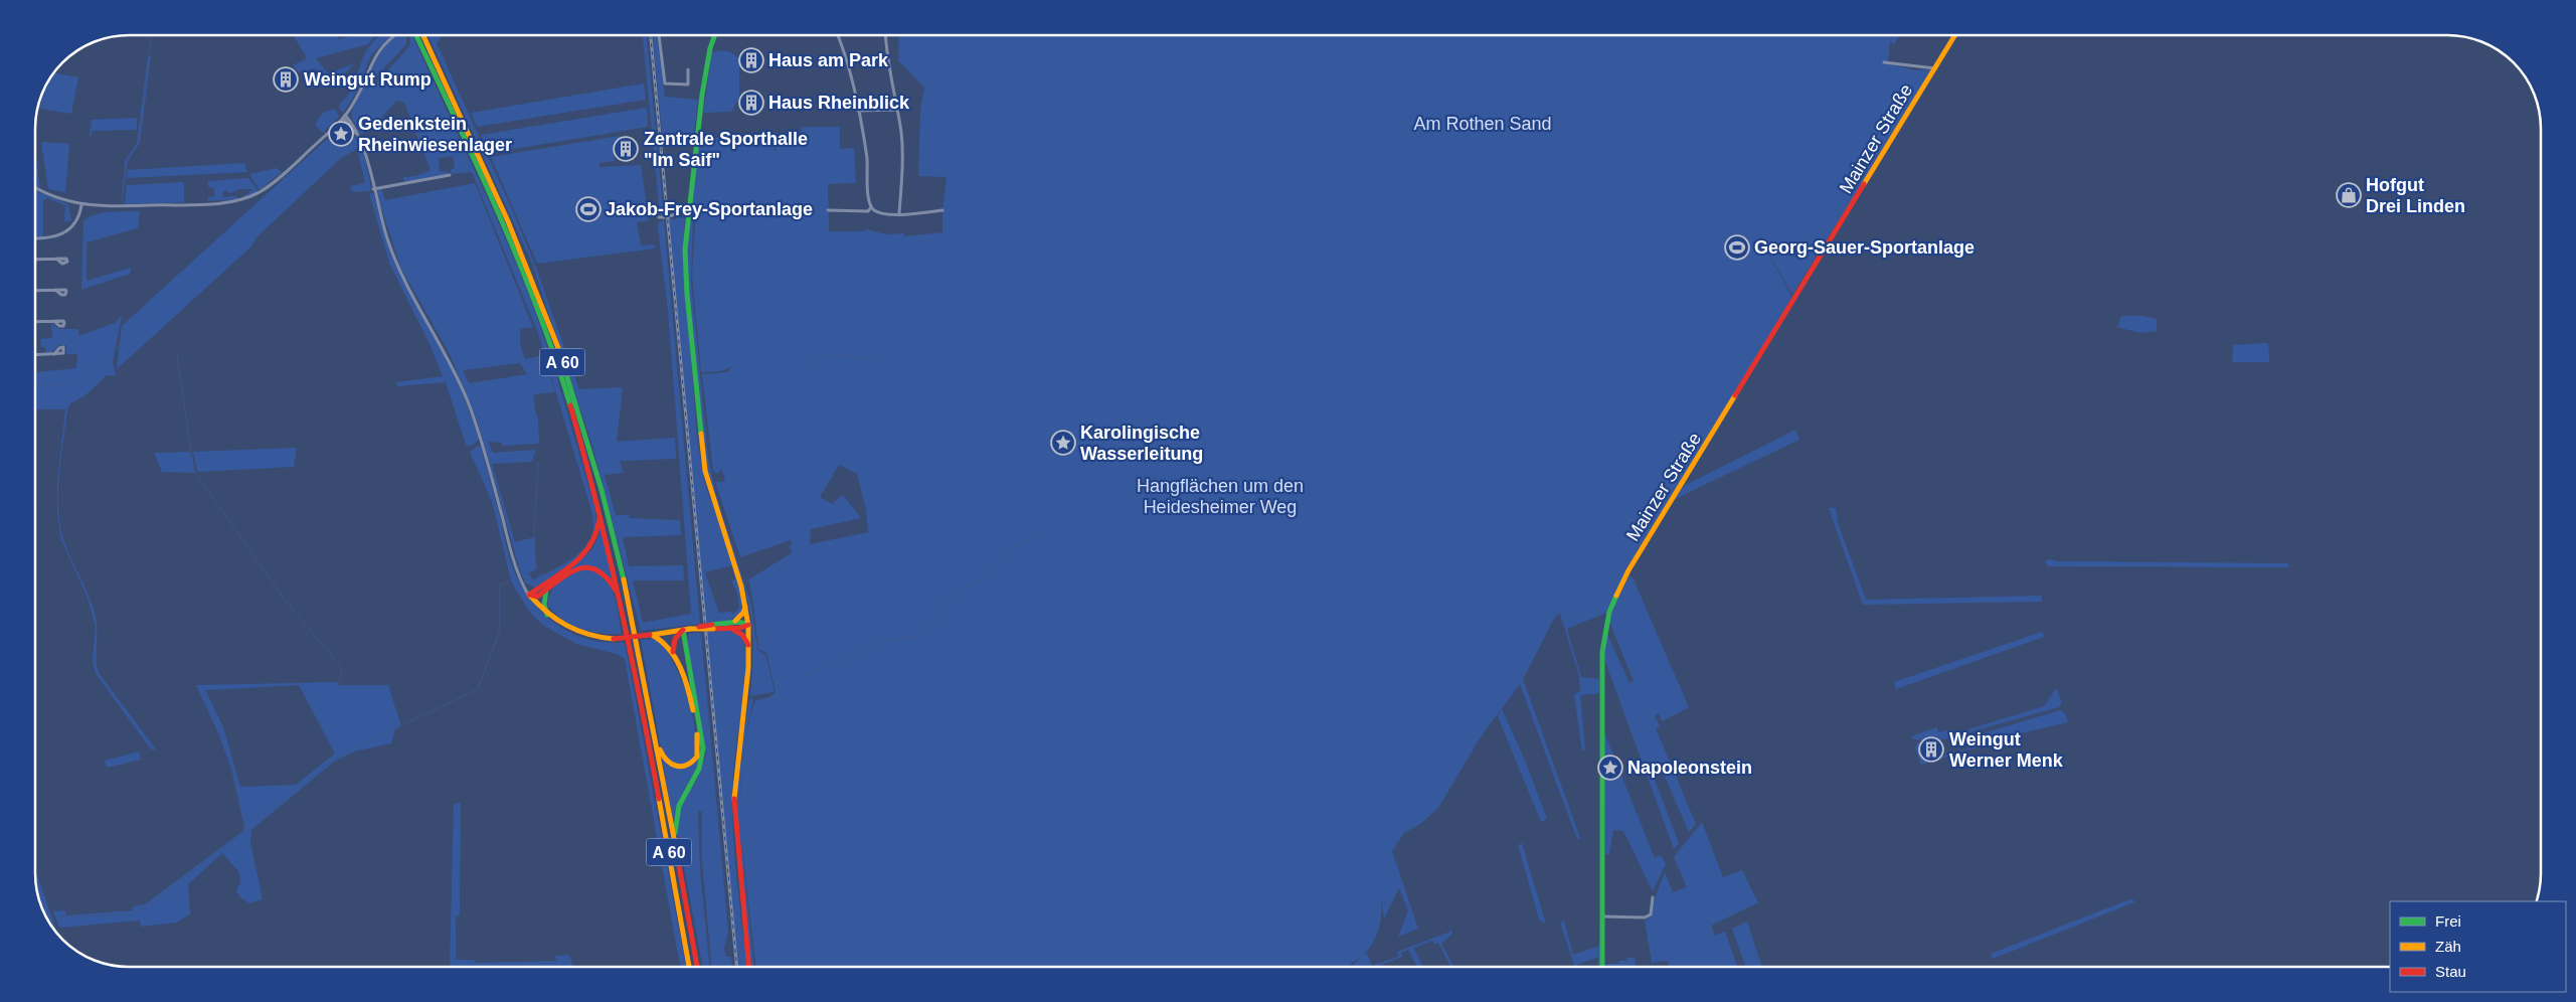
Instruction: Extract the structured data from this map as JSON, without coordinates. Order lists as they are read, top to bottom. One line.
{"streets":{"main road":["Mainzer Straße","A 60"]},"parks":["Am Rothen Sand","Hangflächen um den Heidesheimer Weg"],"places":{"building":["Haus am Park","Weingut Rump","Haus Rheinblick","Zentrale Sporthalle \"Im Saif\"","Weingut Werner Menk"],"place":["Gedenkstein Rheinwiesenlager","Karolingische Wasserleitung","Napoleonstein"],"shop":["Hofgut Drei Linden"],"sports":["Jakob-Frey-Sportanlage","Georg-Sauer-Sportanlage"]},"legend":["Frei","Zäh","Stau"]}
